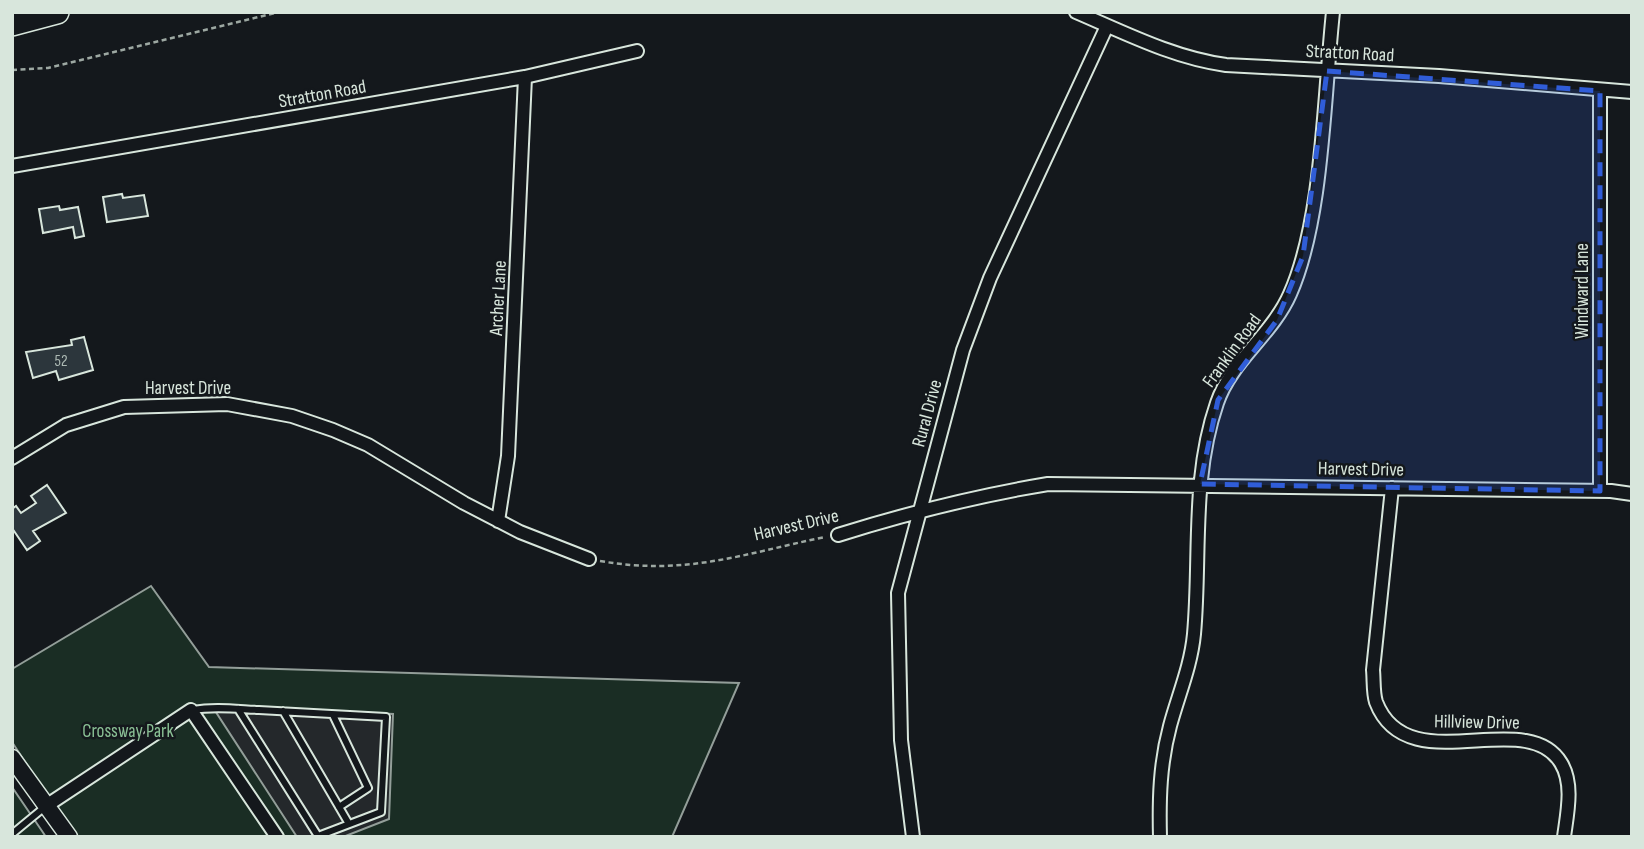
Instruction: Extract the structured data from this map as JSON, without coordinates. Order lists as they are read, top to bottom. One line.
{"streets":{"street":["Stratton Road","Windward Lane","Archer Lane","Franklin Road","Harvest Drive","Rural Drive","Hillview Drive"]},"crossings":[["Stratton Road","Windward Lane"],["Stratton Road","Archer Lane"],["Stratton Road","Franklin Road"],["Stratton Road","Rural Drive"],["Windward Lane","Harvest Drive"],["Archer Lane","Harvest Drive"],["Franklin Road","Harvest Drive"],["Harvest Drive","Rural Drive"],["Harvest Drive","Hillview Drive"]],"parks":["Crossway Park"],"house_numbers":["52"]}
